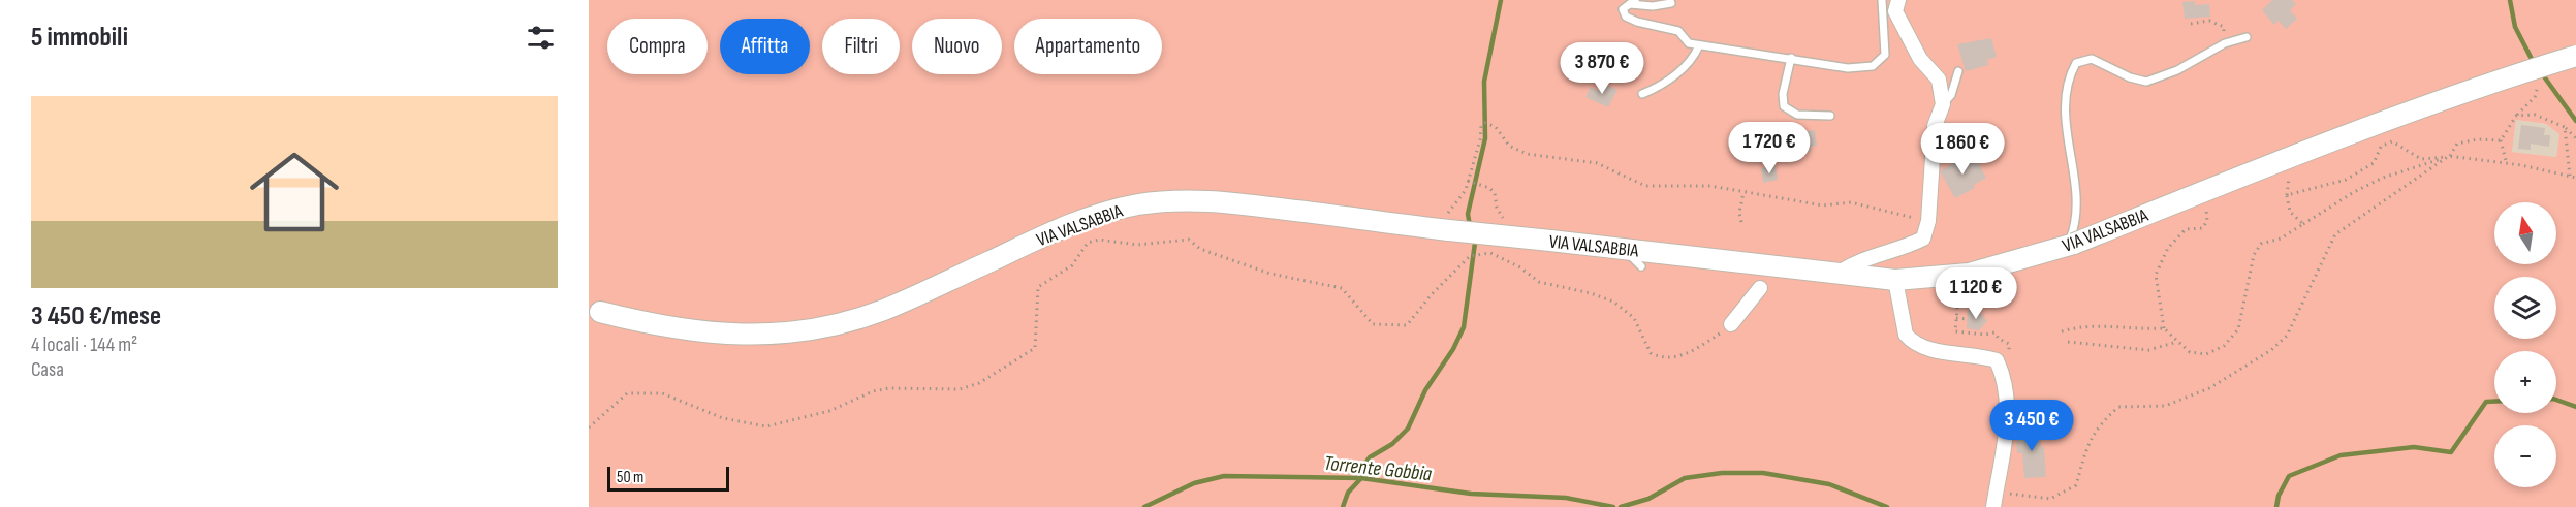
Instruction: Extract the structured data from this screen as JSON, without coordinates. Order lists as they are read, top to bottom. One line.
{"streets":{"main road":["VIA VALSABBIA"]},"water":["Torrente Gobbia"],"scale_bar":"50 m","north":"top","page":{"heading":"5 immobili","chip":["Compra","Affitta","Filtri","Nuovo","Appartamento"],"price":["3 870 €","1 720 €","1 860 €","1 120 €","3 450 €"],"list":[{"name":"3 450 €/mese","note":"4 locali · 144 m² · Casa"}],"map_buttons":["+","−"],"scale":"50 m"}}
